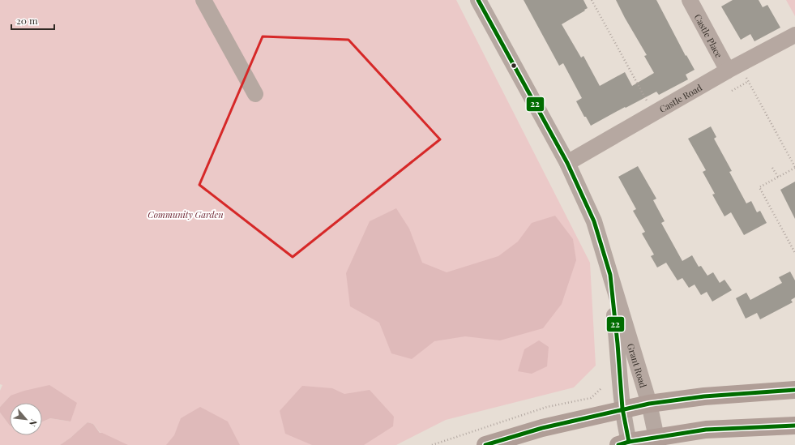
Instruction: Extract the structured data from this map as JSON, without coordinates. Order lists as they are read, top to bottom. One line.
{"streets":{"street":["Castle Place","Castle Road","Grant Road"]},"crossings":[["Castle Place","Castle Road"],["Castle Road","Grant Road"]],"parks":["Community Garden"],"lines":["transit line 22"],"scale_bar":"20 m","north":"bottom right"}
